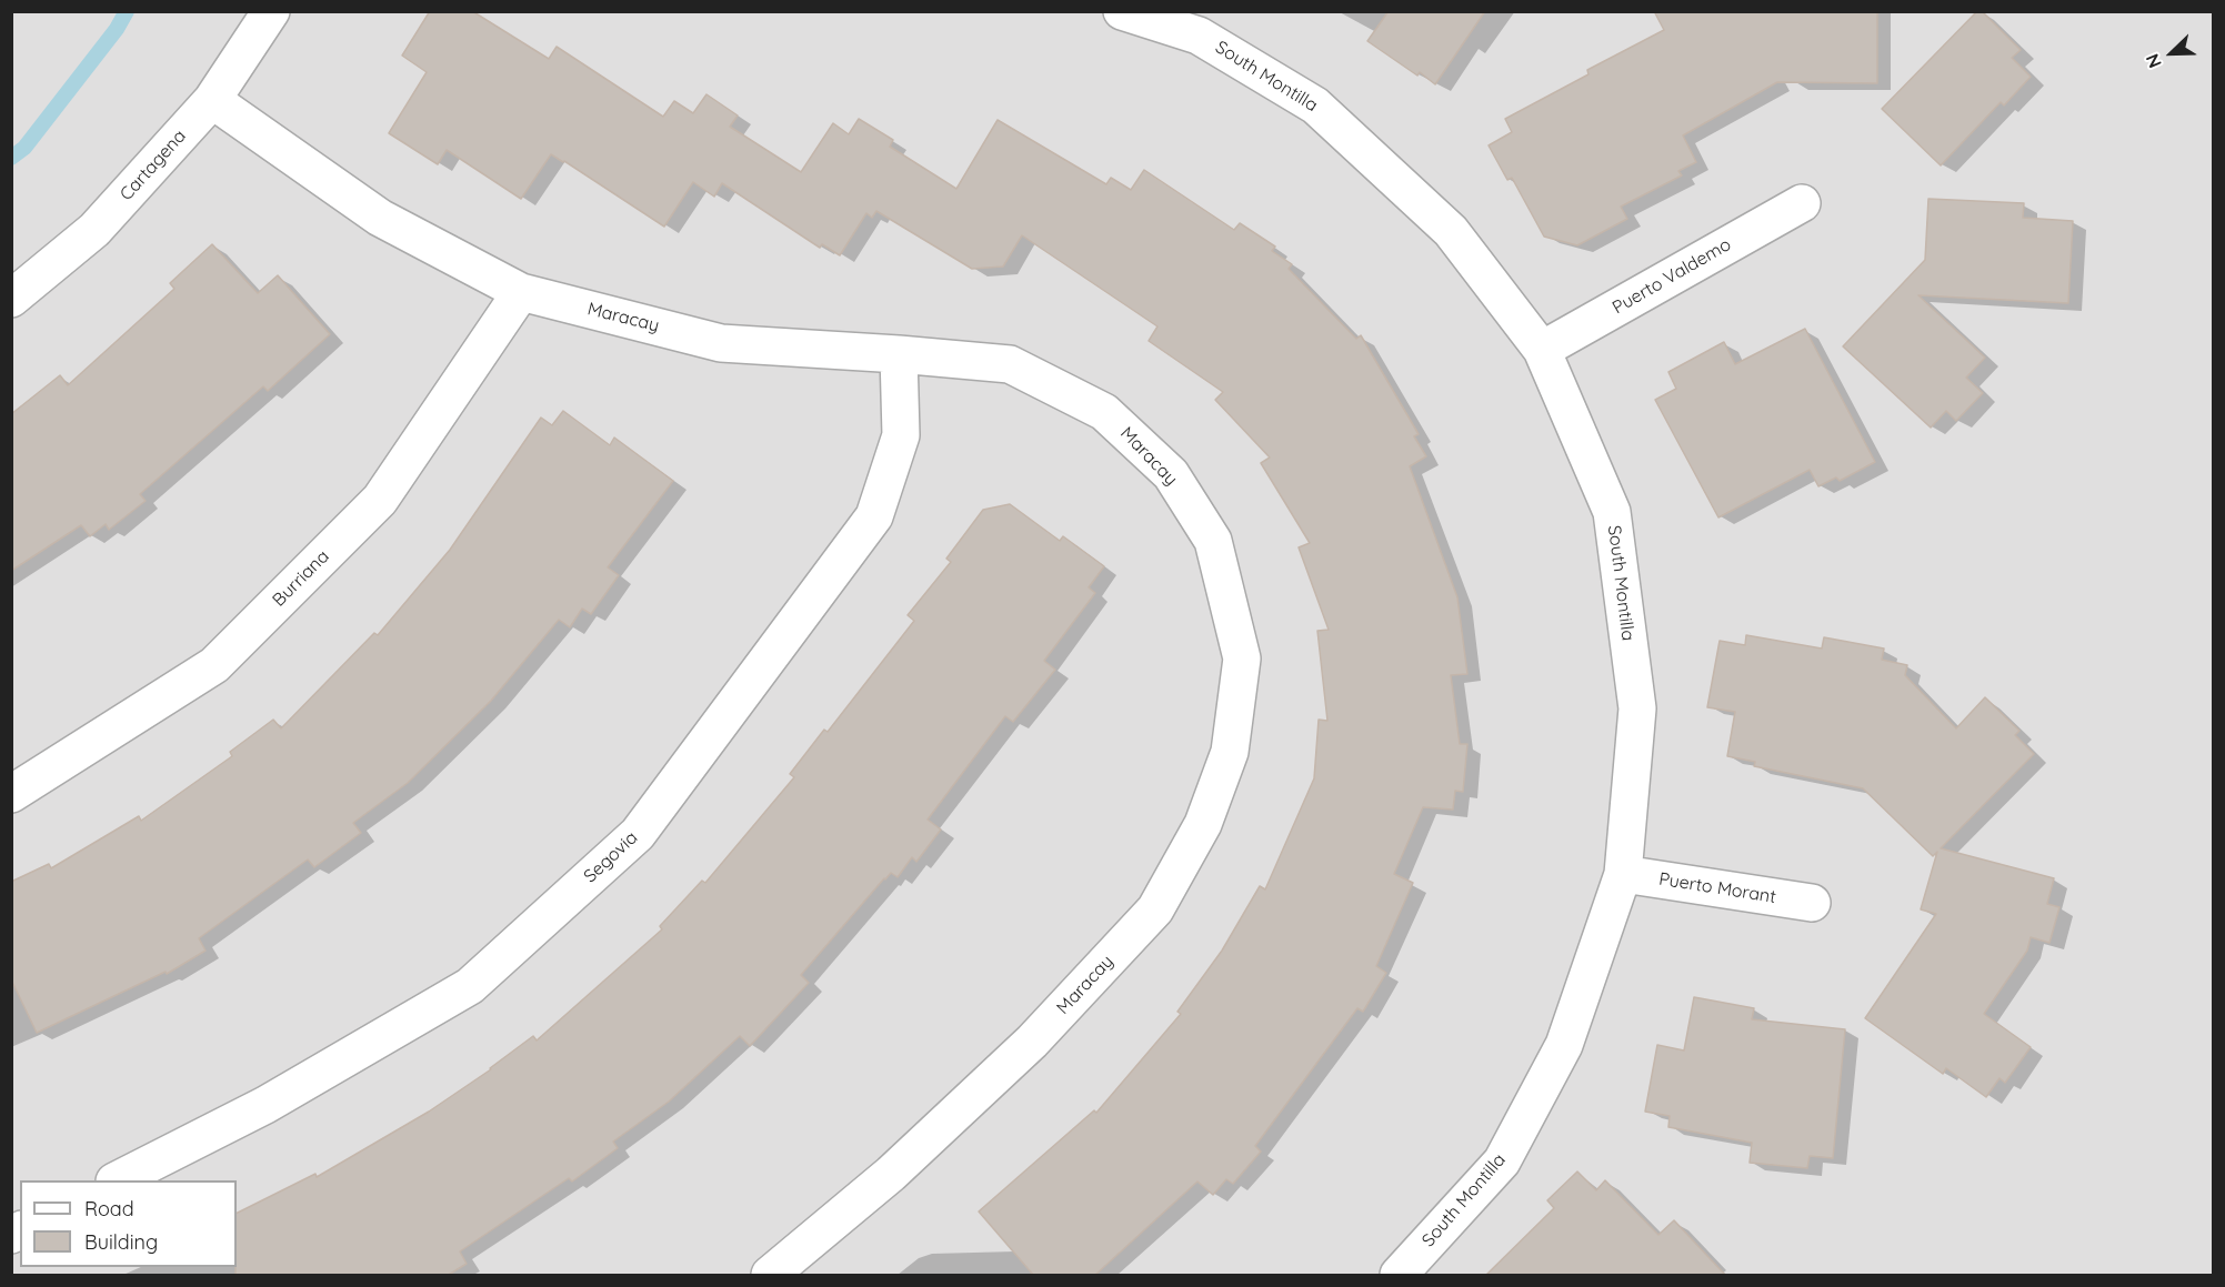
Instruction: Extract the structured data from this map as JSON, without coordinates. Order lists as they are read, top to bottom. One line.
{"streets":{"street":["South Montilla","Cartagena","Puerto Valdemo","Maracay","Burriana","Segovia","Puerto Morant"]},"crossings":[["South Montilla","Puerto Valdemo"],["South Montilla","Puerto Morant"],["Cartagena","Maracay"],["Maracay","Burriana"],["Maracay","Segovia"]],"legend":["Road","Building"],"north":"bottom left"}
